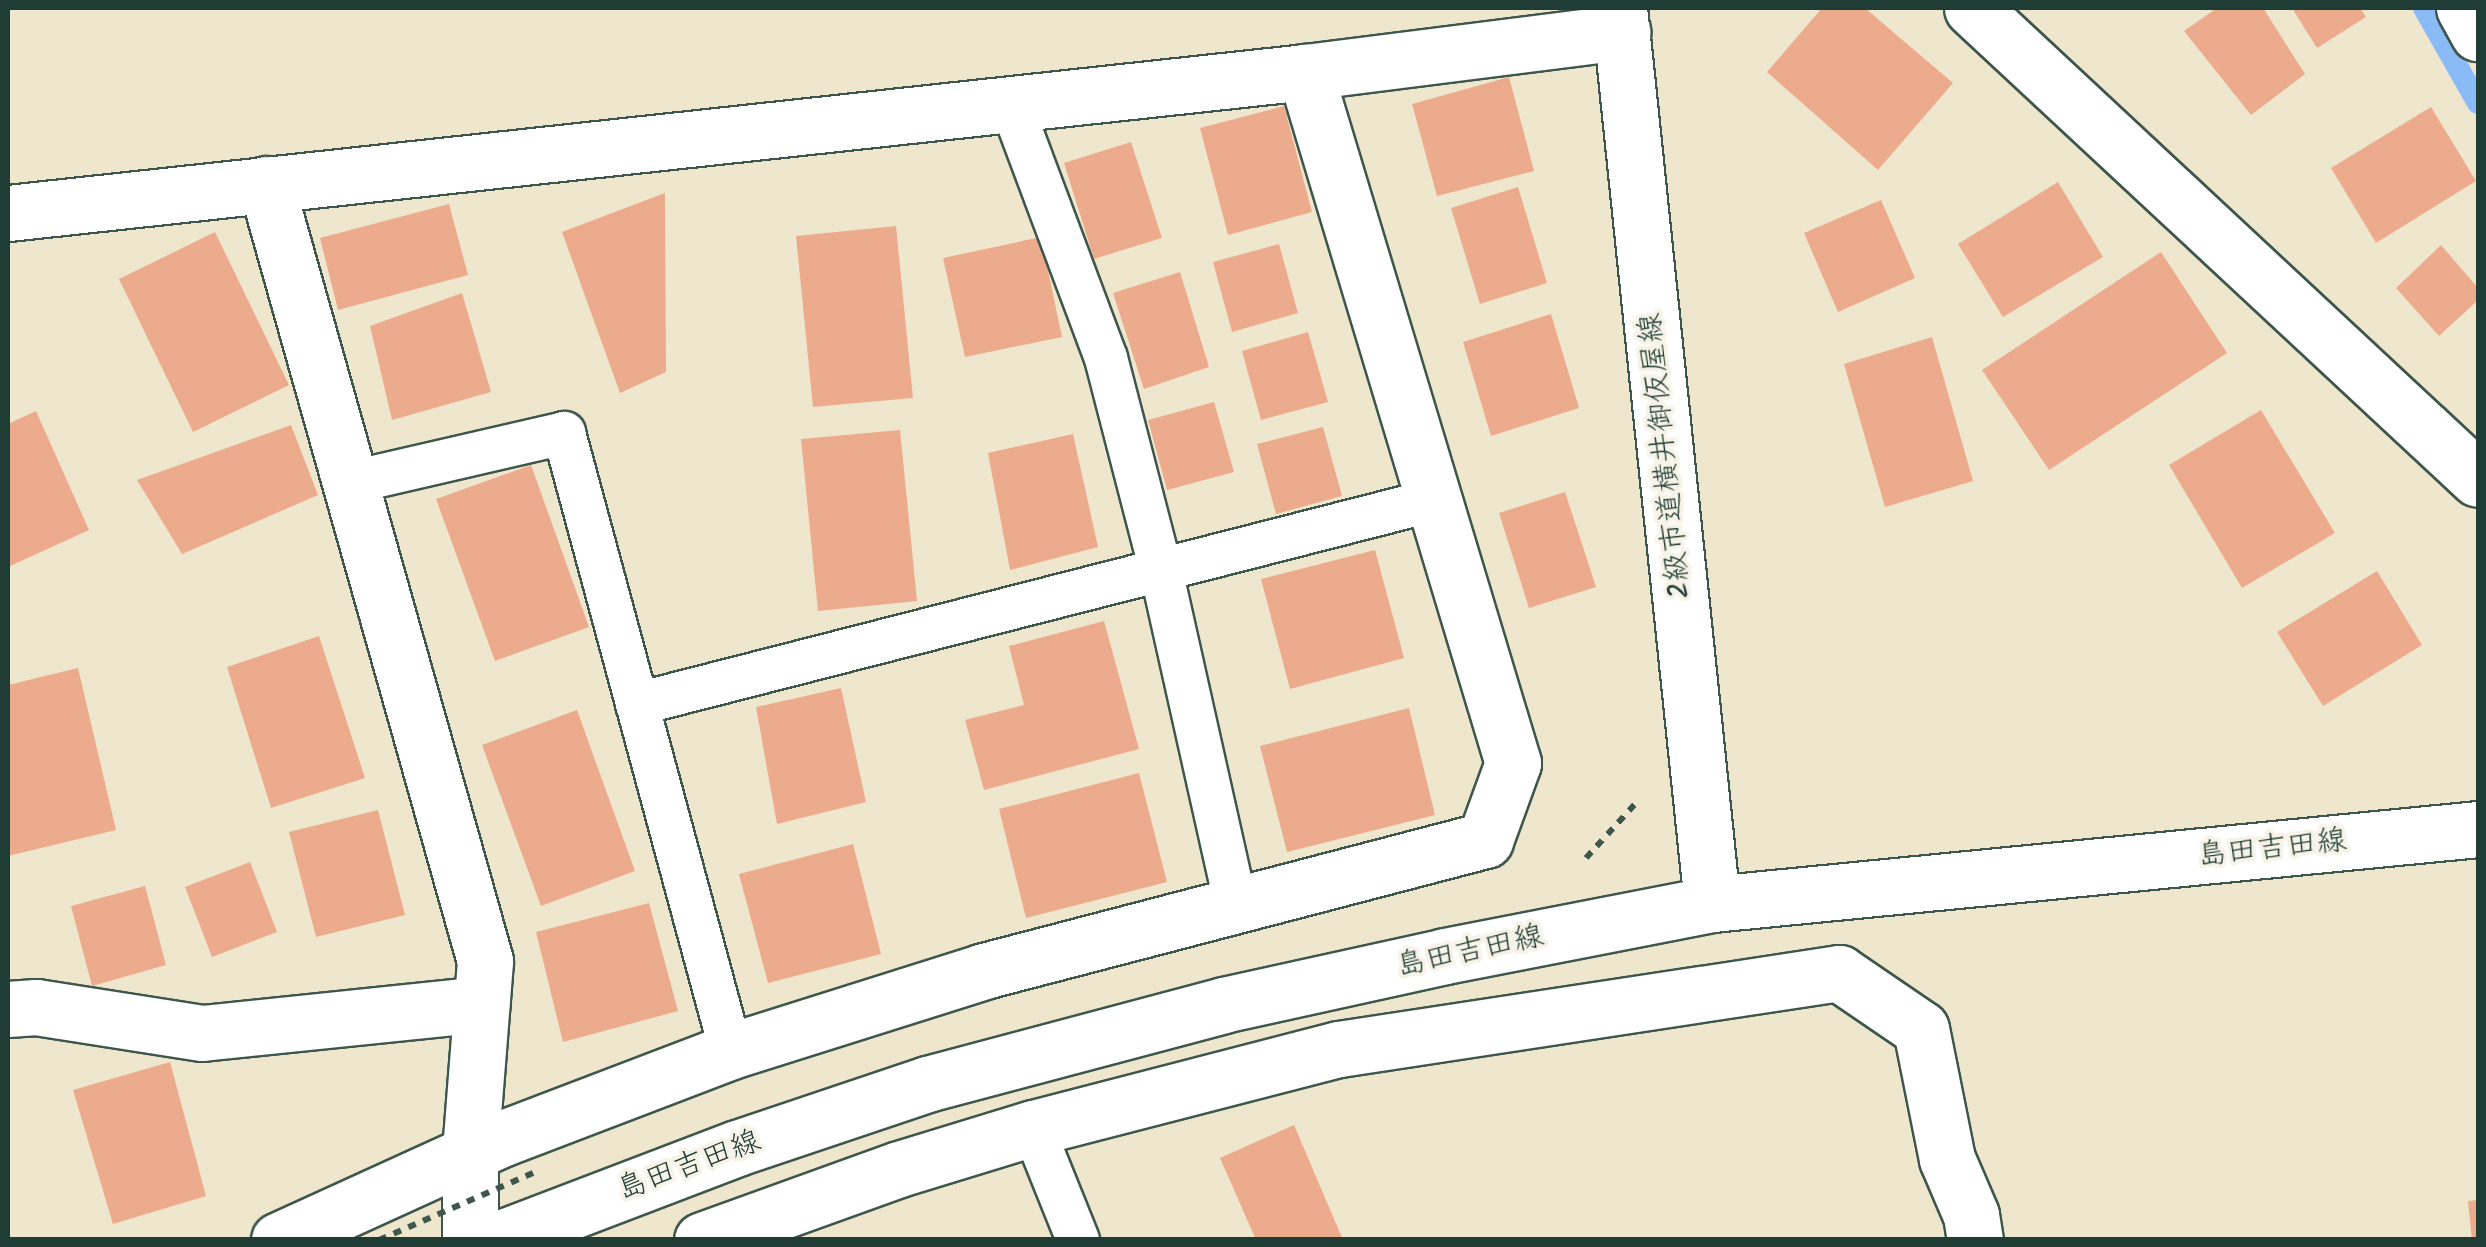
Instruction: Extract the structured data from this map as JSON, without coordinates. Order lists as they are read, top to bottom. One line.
{"streets":{"street":["2級市道横井御仮屋線","島田吉田線"]},"crossings":[["2級市道横井御仮屋線","島田吉田線"]]}
